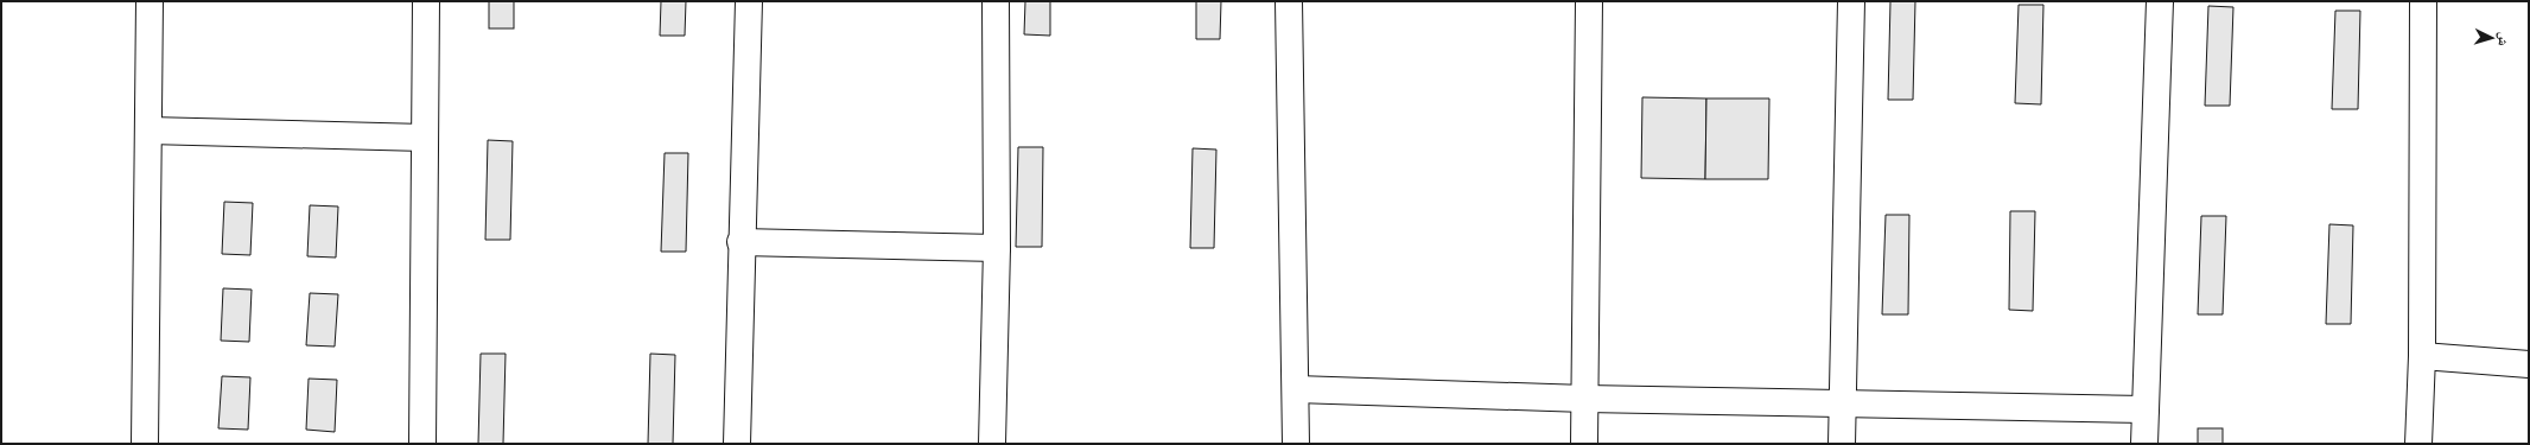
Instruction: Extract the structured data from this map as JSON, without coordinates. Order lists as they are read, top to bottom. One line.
{"north":"right"}
